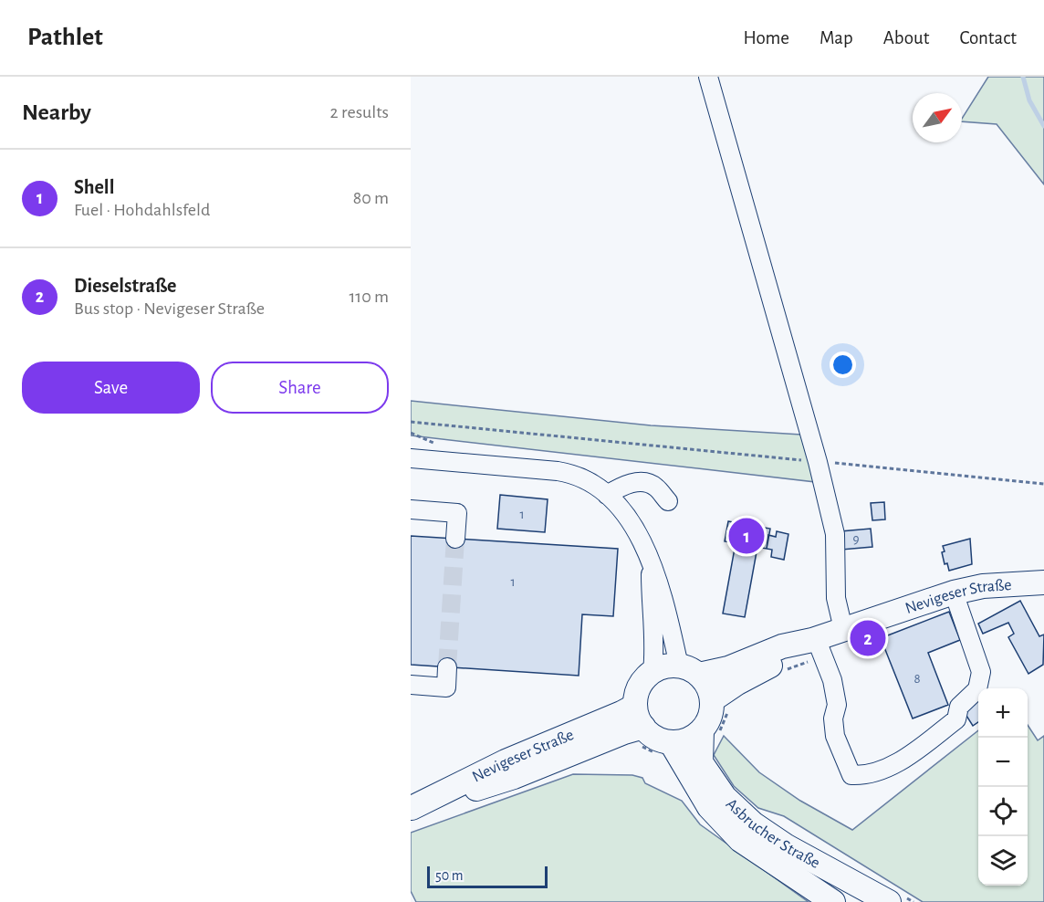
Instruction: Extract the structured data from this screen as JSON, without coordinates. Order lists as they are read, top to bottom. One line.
{"streets":{"main road":["Nevigeser Straße","Asbrucher Straße"]},"crossings":[["Nevigeser Straße","Asbrucher Straße"]],"house_numbers":["1","9","1","8"],"scale_bar":"50 m","north":"top right","page":{"header":"Pathlet","nav":["Home","Map","About","Contact"],"heading":["Nearby","2 results"],"list":[{"mark":"1","name":"Shell","note":"Fuel · Hohdahlsfeld","value":"80 m"},{"mark":"2","name":"Dieselstraße","note":"Bus stop · Nevigeser Straße","value":"110 m"}],"buttons":["Save","Share"],"pins":["1","2"],"map_buttons":["+","−"],"scale":"50 m"}}
